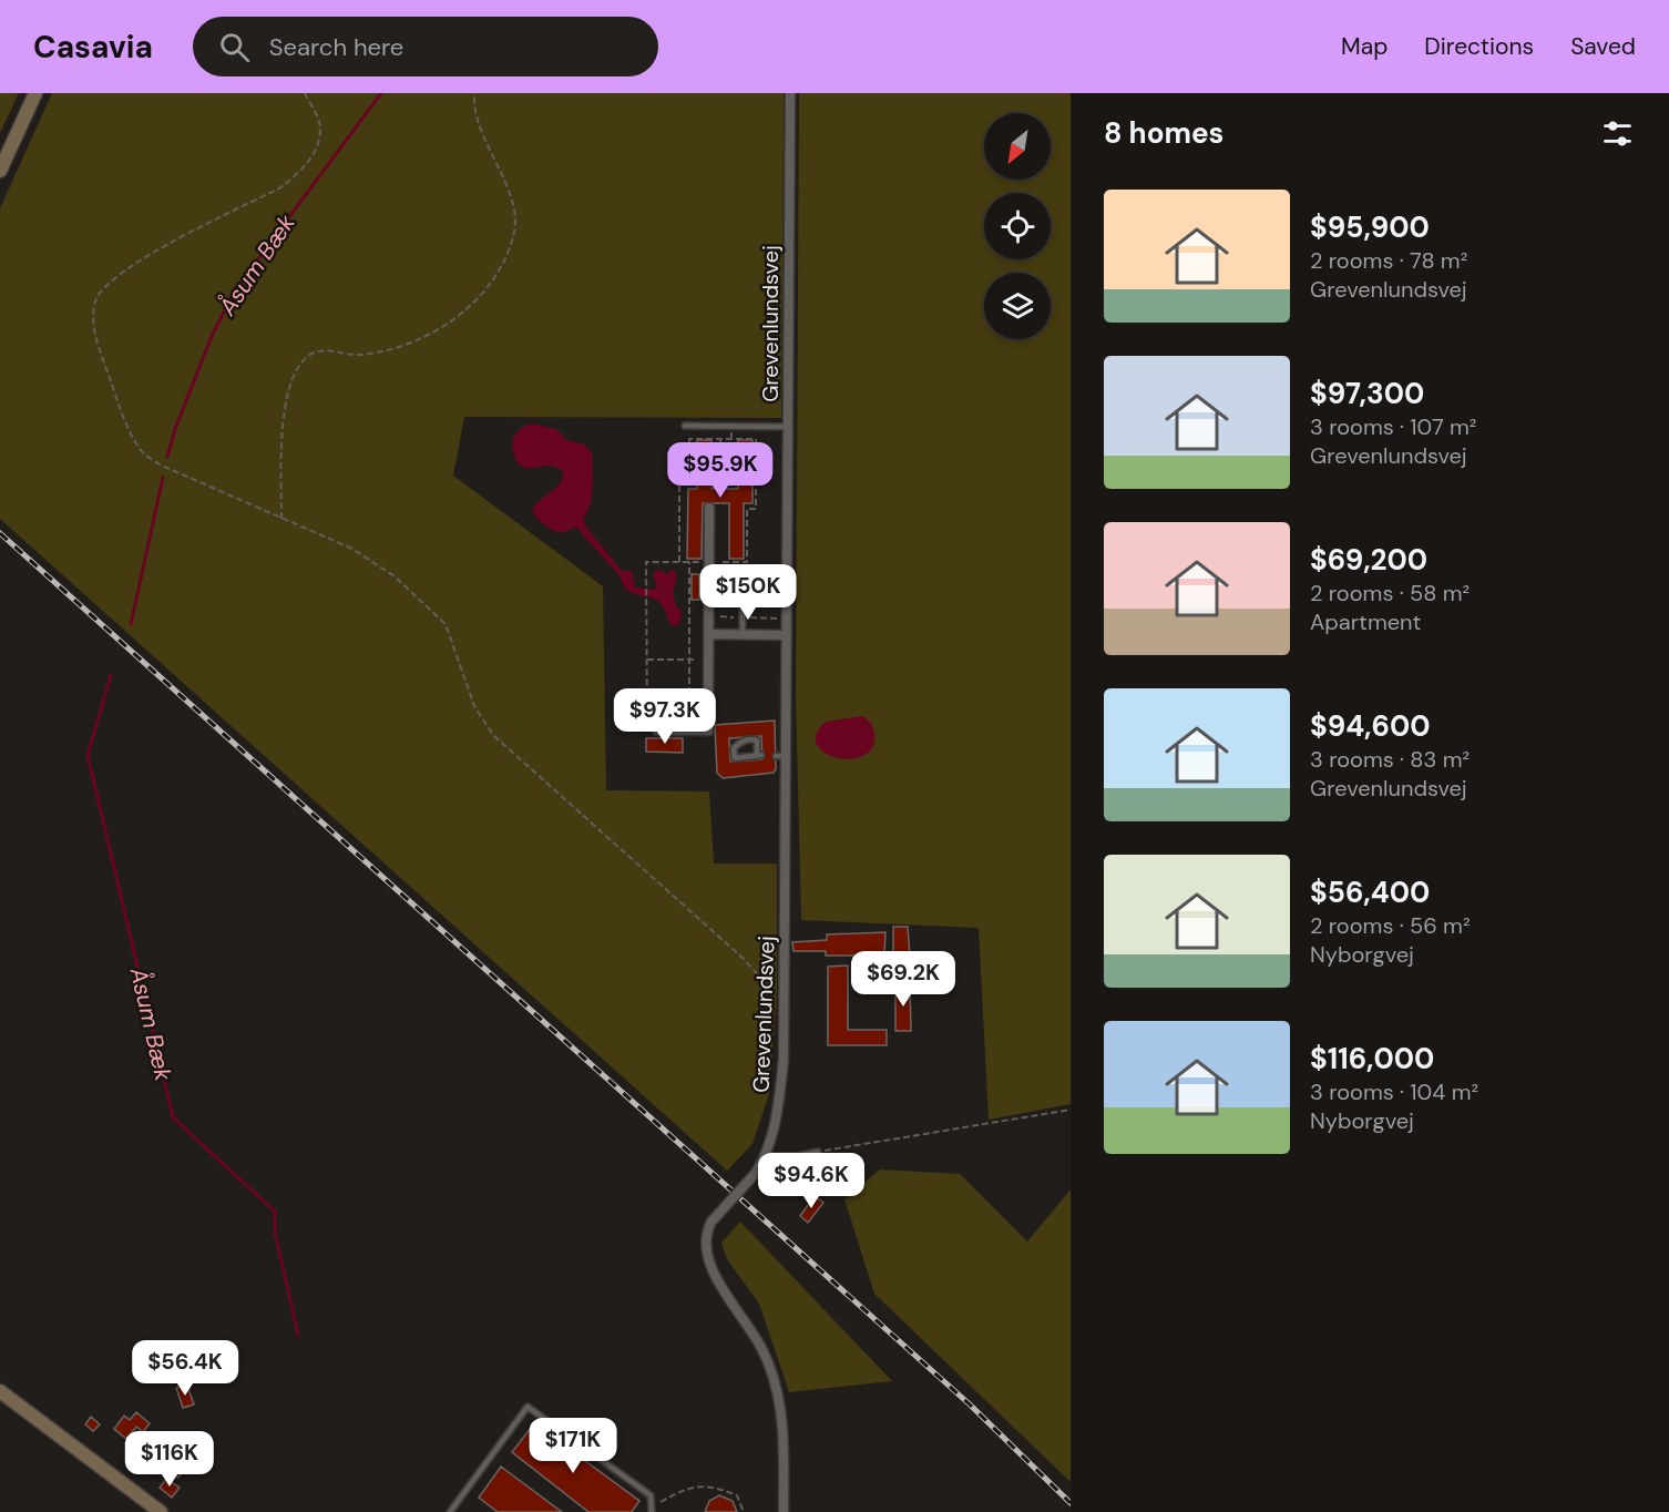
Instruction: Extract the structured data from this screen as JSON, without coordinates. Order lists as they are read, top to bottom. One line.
{"streets":{"street":["Grevenlundsvej"]},"water":["Åsum Bæk"],"north":"bottom left","page":{"header":"Casavia","search":"Search here","nav":["Map","Directions","Saved"],"heading":"8 homes","list":[{"name":"$95,900","note":"2 rooms · 78 m² · Grevenlundsvej"},{"name":"$97,300","note":"3 rooms · 107 m² · Grevenlundsvej"},{"name":"$69,200","note":"2 rooms · 58 m² · Apartment"},{"name":"$94,600","note":"3 rooms · 83 m² · Grevenlundsvej"},{"name":"$56,400","note":"2 rooms · 56 m² · Nyborgvej"},{"name":"$116,000","note":"3 rooms · 104 m² · Nyborgvej"}],"price":["$95.9K","$150K","$97.3K","$69.2K","$94.6K","$56.4K","$171K","$116K"]}}
